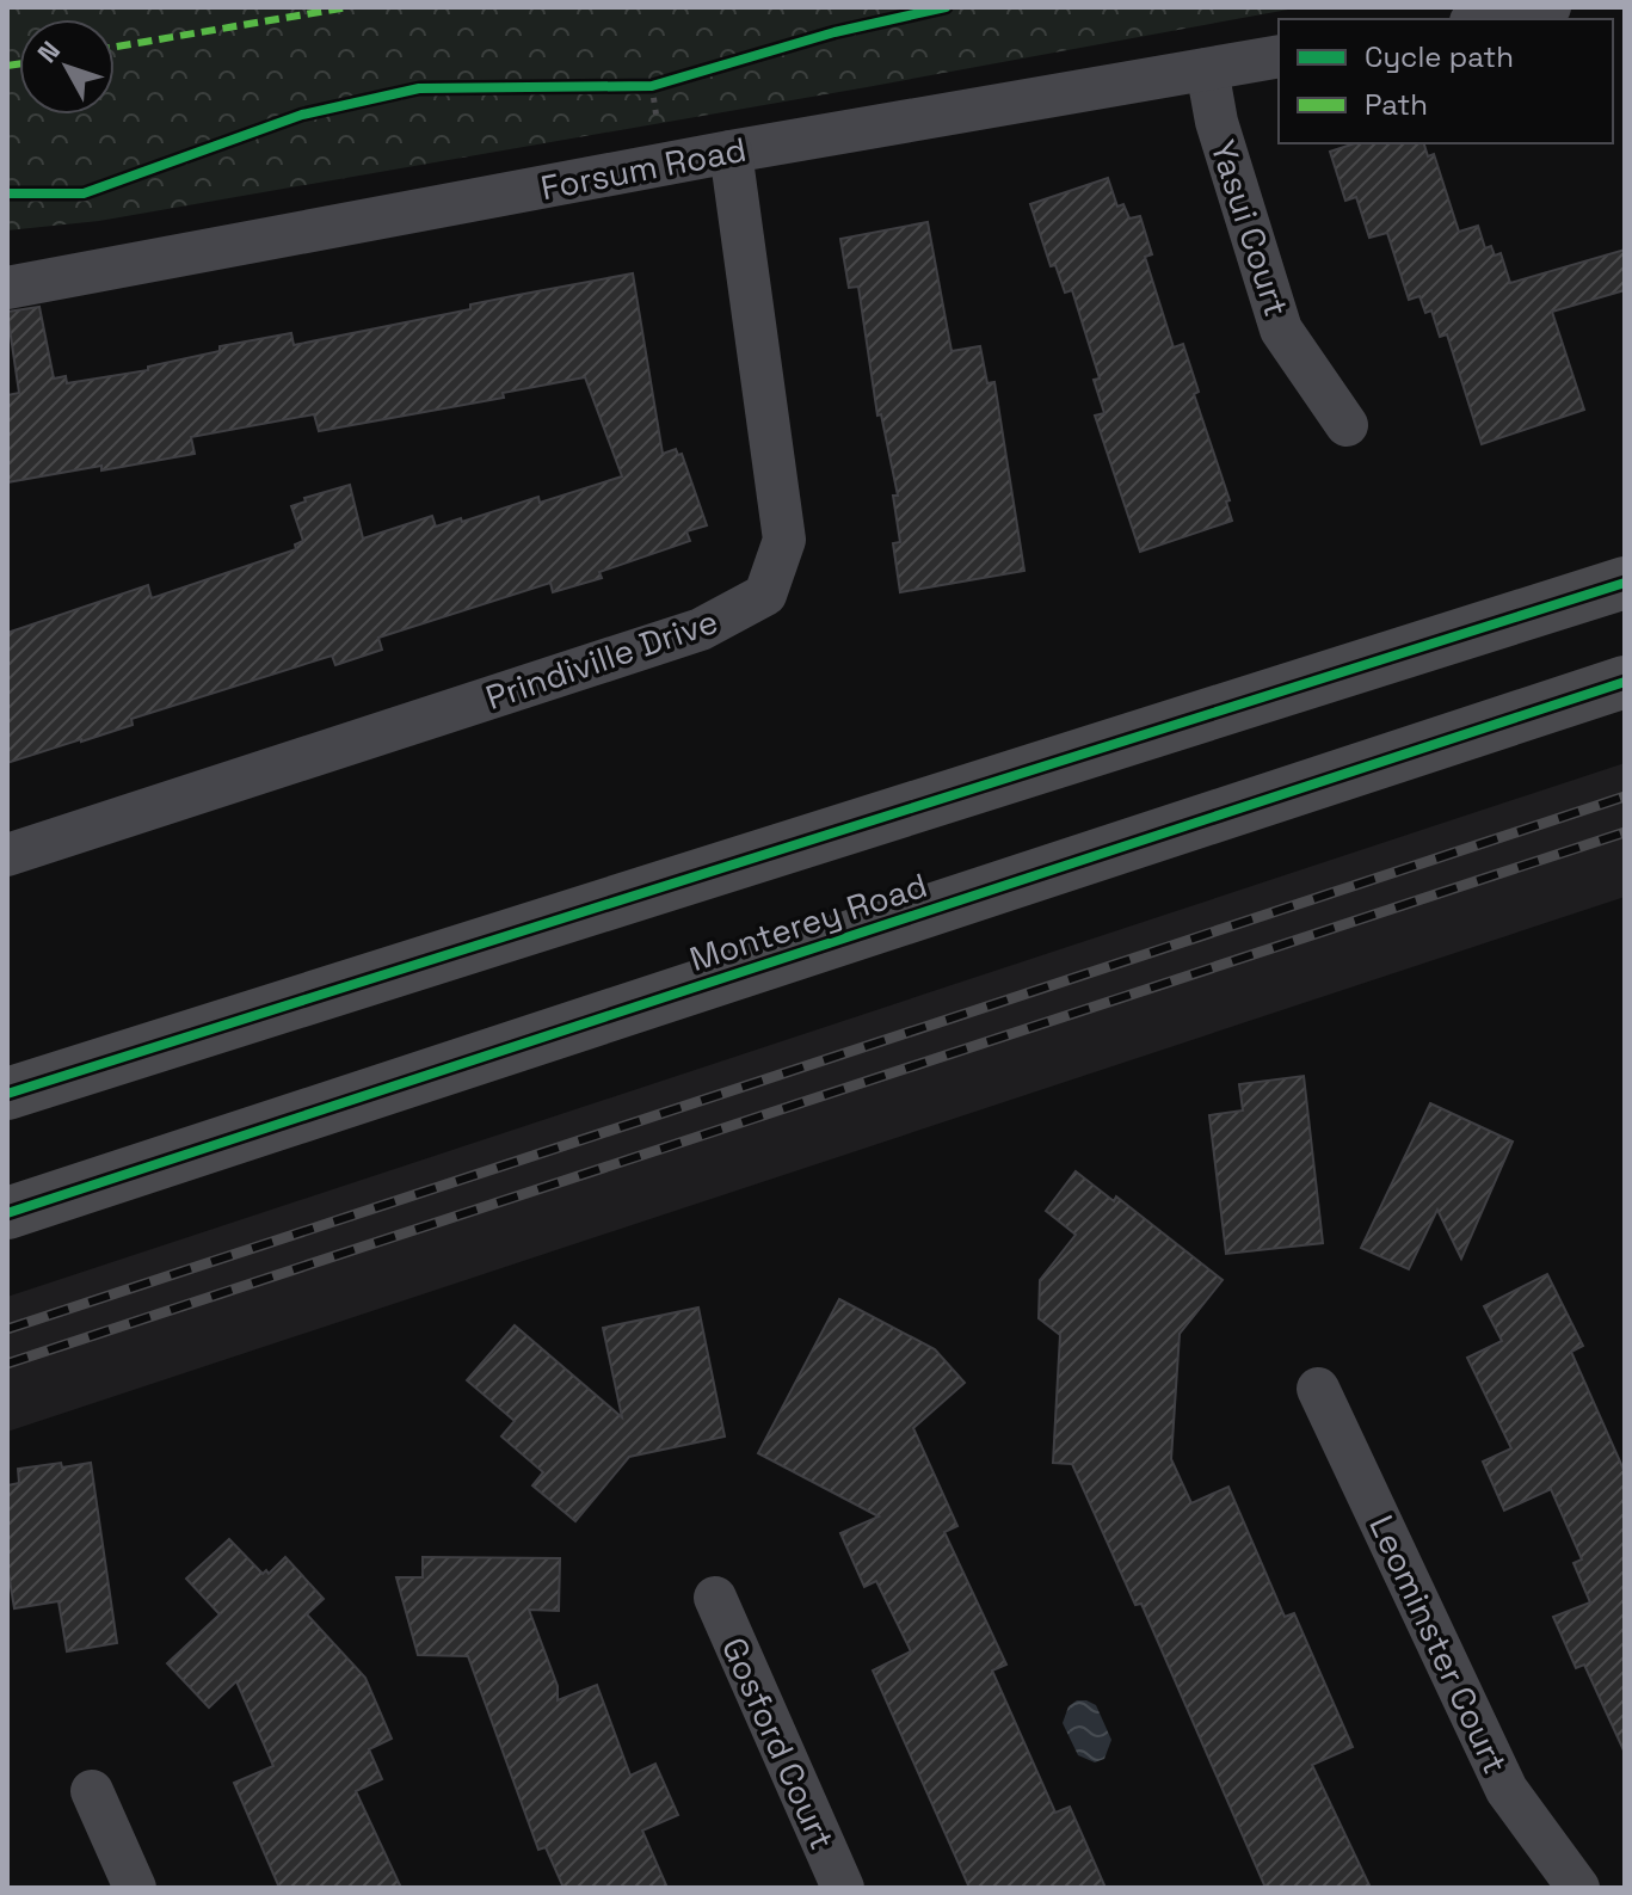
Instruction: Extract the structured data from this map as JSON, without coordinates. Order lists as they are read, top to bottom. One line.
{"streets":{"main road":["Monterey Road"],"street":["Forsum Road","Yasui Court","Prindiville Drive","Leominster Court","Gosford Court"]},"crossings":[["Forsum Road","Yasui Court"],["Forsum Road","Prindiville Drive"]],"legend":["Cycle path","Path"],"north":"top left"}
